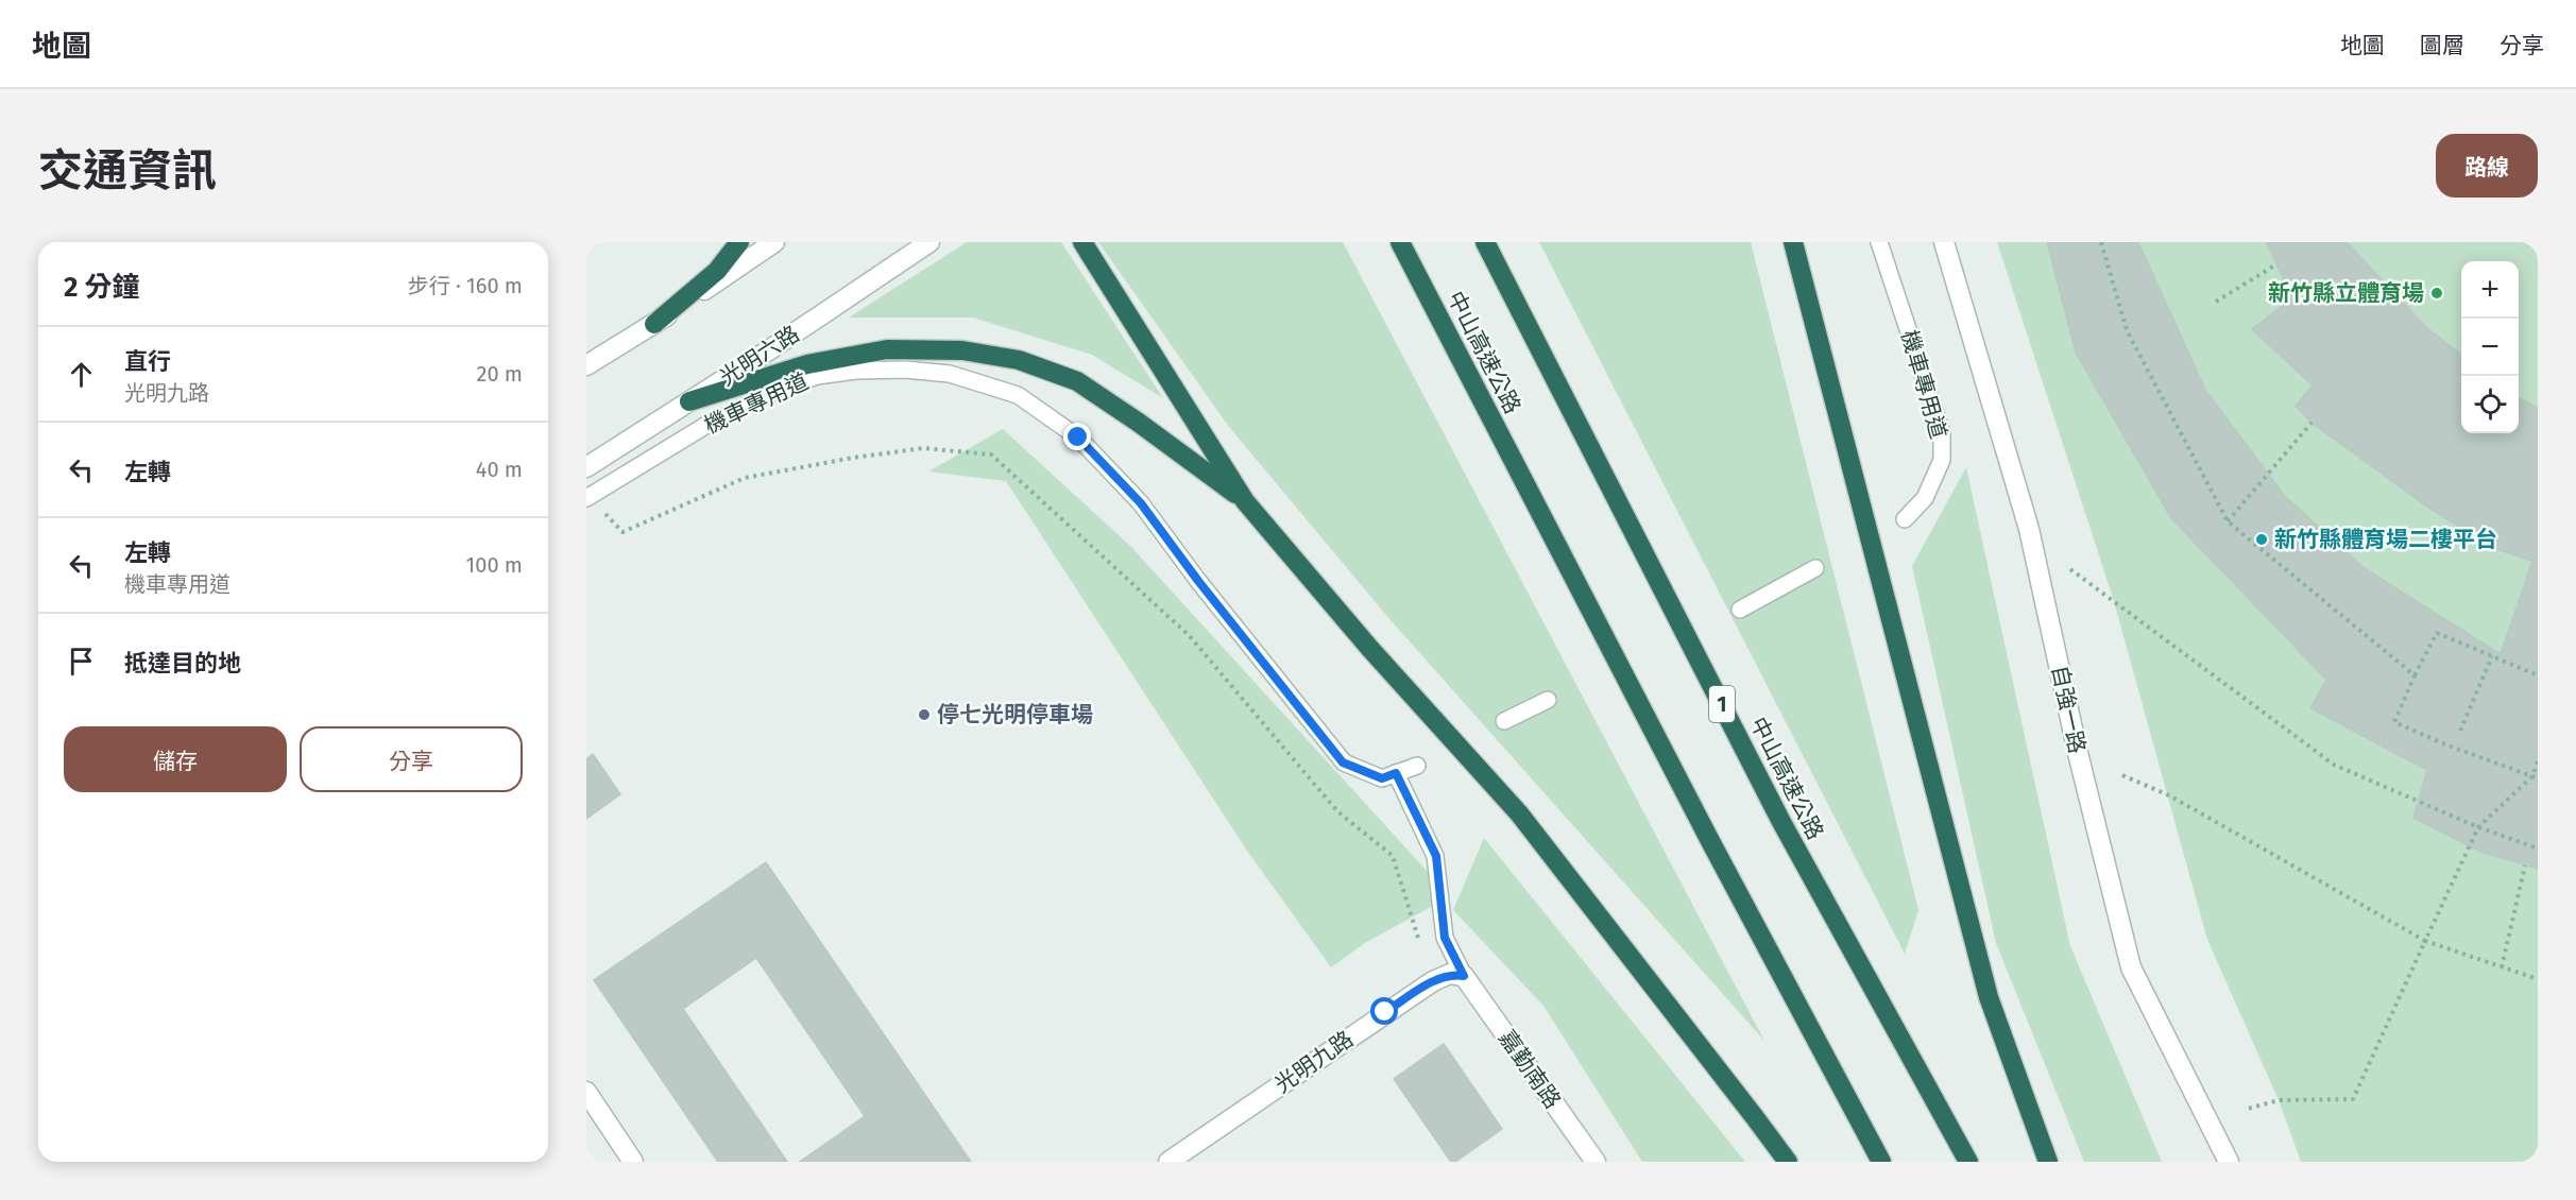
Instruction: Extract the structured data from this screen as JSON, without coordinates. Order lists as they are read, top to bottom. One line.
{"streets":{"highway":["中山高速公路","1"],"street":["光明六路","自強一路","光明九路","嘉勤南路"],"lane":["機車專用道"]},"crossings":[["光明九路","嘉勤南路"]],"places":["新竹縣立體育場","新竹縣體育場二樓平台","停七光明停車場"],"page":{"header":"地圖","nav":["地圖","圖層","分享"],"title":"交通資訊","buttons":["路線",["儲存","分享"]],"heading":["2 分鐘","步行 · 160 m"],"map_buttons":["+","−"],"list":[["直行","光明九路","20 m"],["左轉","40 m"],["左轉","機車專用道","100 m"],"抵達目的地"]}}
